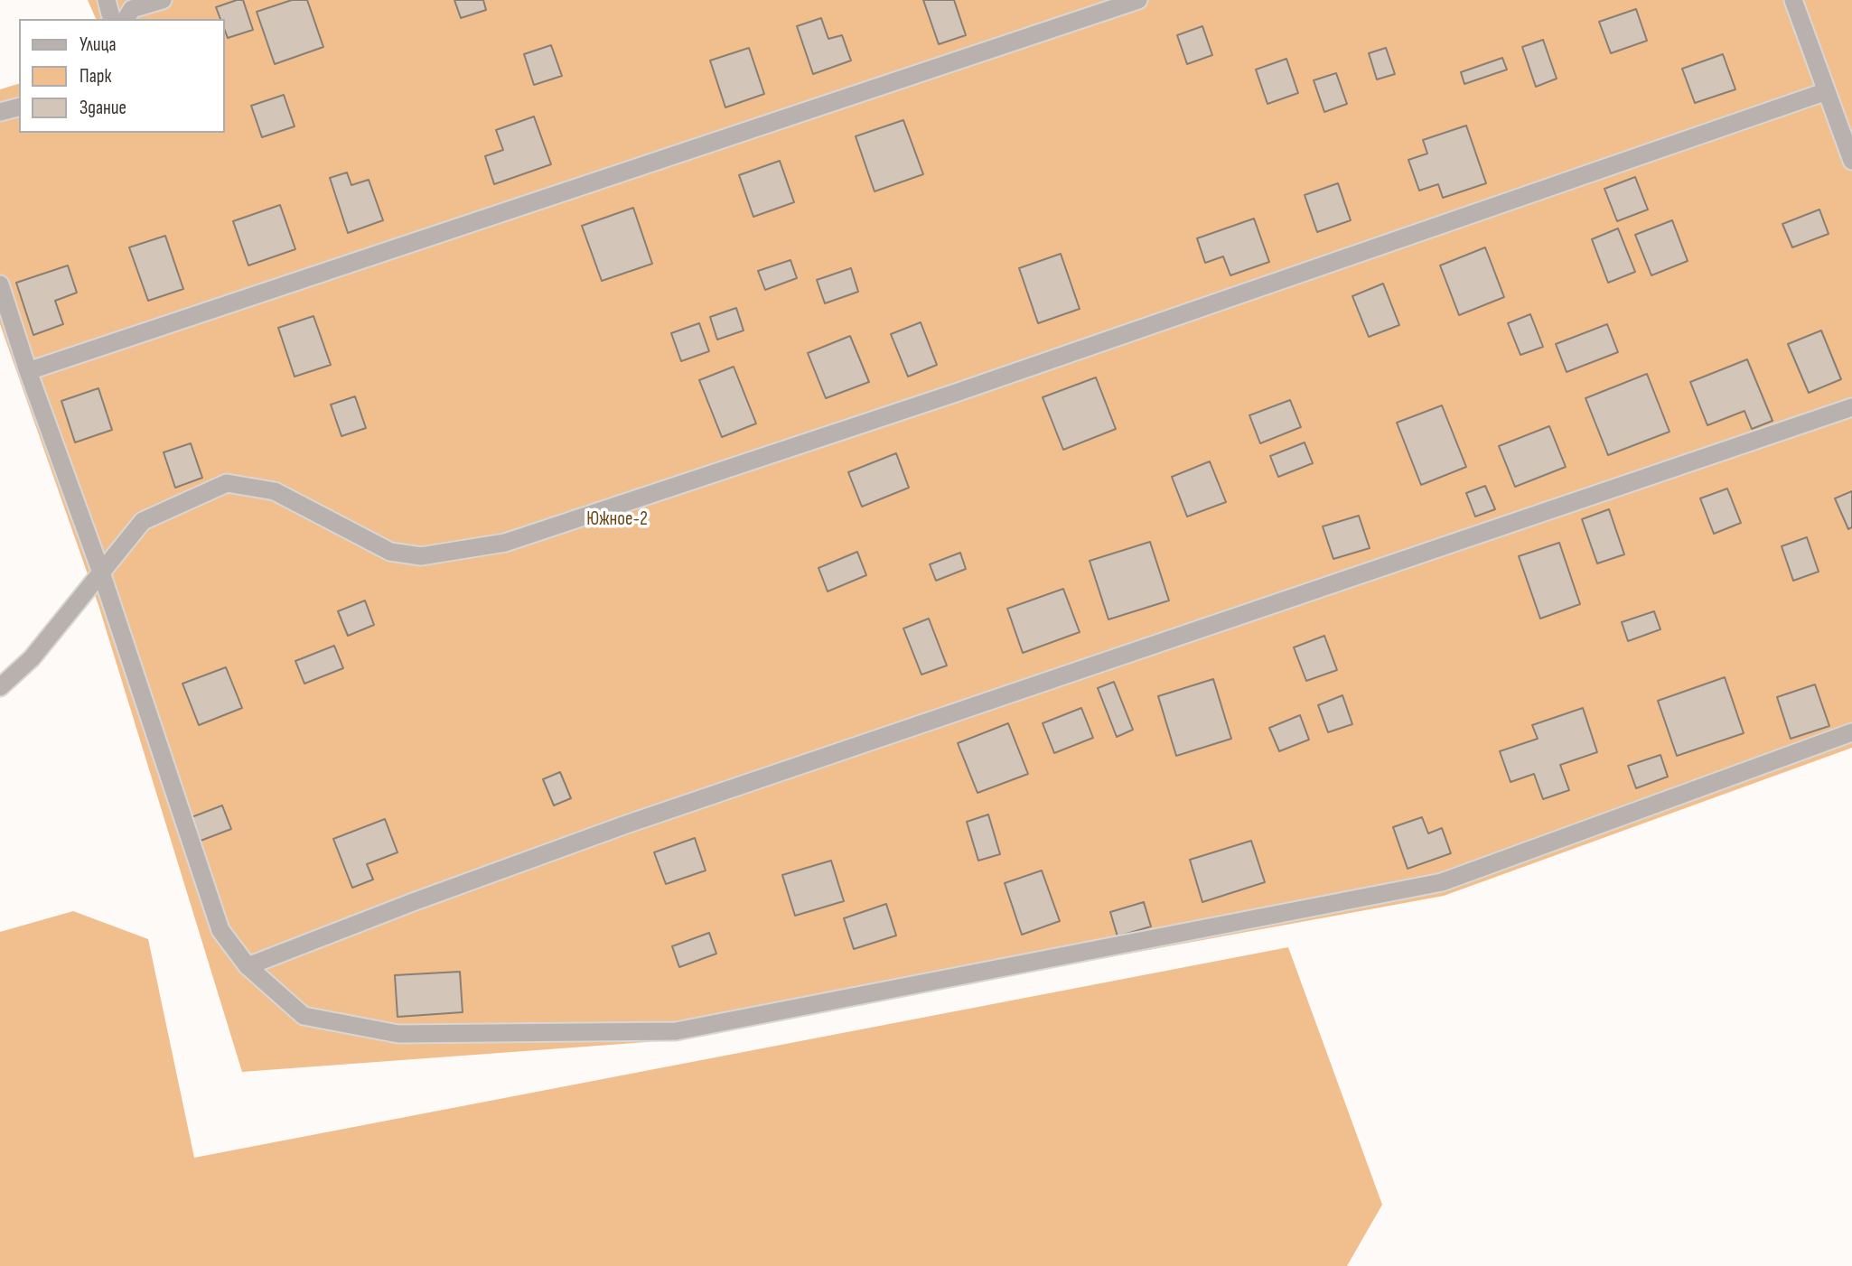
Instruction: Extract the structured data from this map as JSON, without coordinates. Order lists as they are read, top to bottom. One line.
{"parks":["Южное-2"],"legend":["Улица","Парк","Здание"]}
